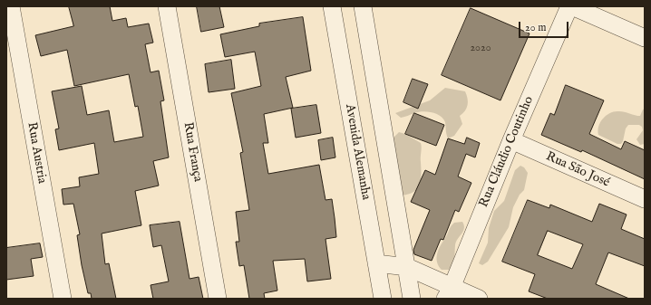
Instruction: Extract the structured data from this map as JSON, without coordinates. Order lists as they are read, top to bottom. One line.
{"streets":{"street":["Rua França","Avenida Alemanha","Rua Cláudio Coutinho","Rua Austria","Rua São José"]},"crossings":[["Rua Cláudio Coutinho","Rua São José"]],"house_numbers":["2020"],"scale_bar":"20 m"}
